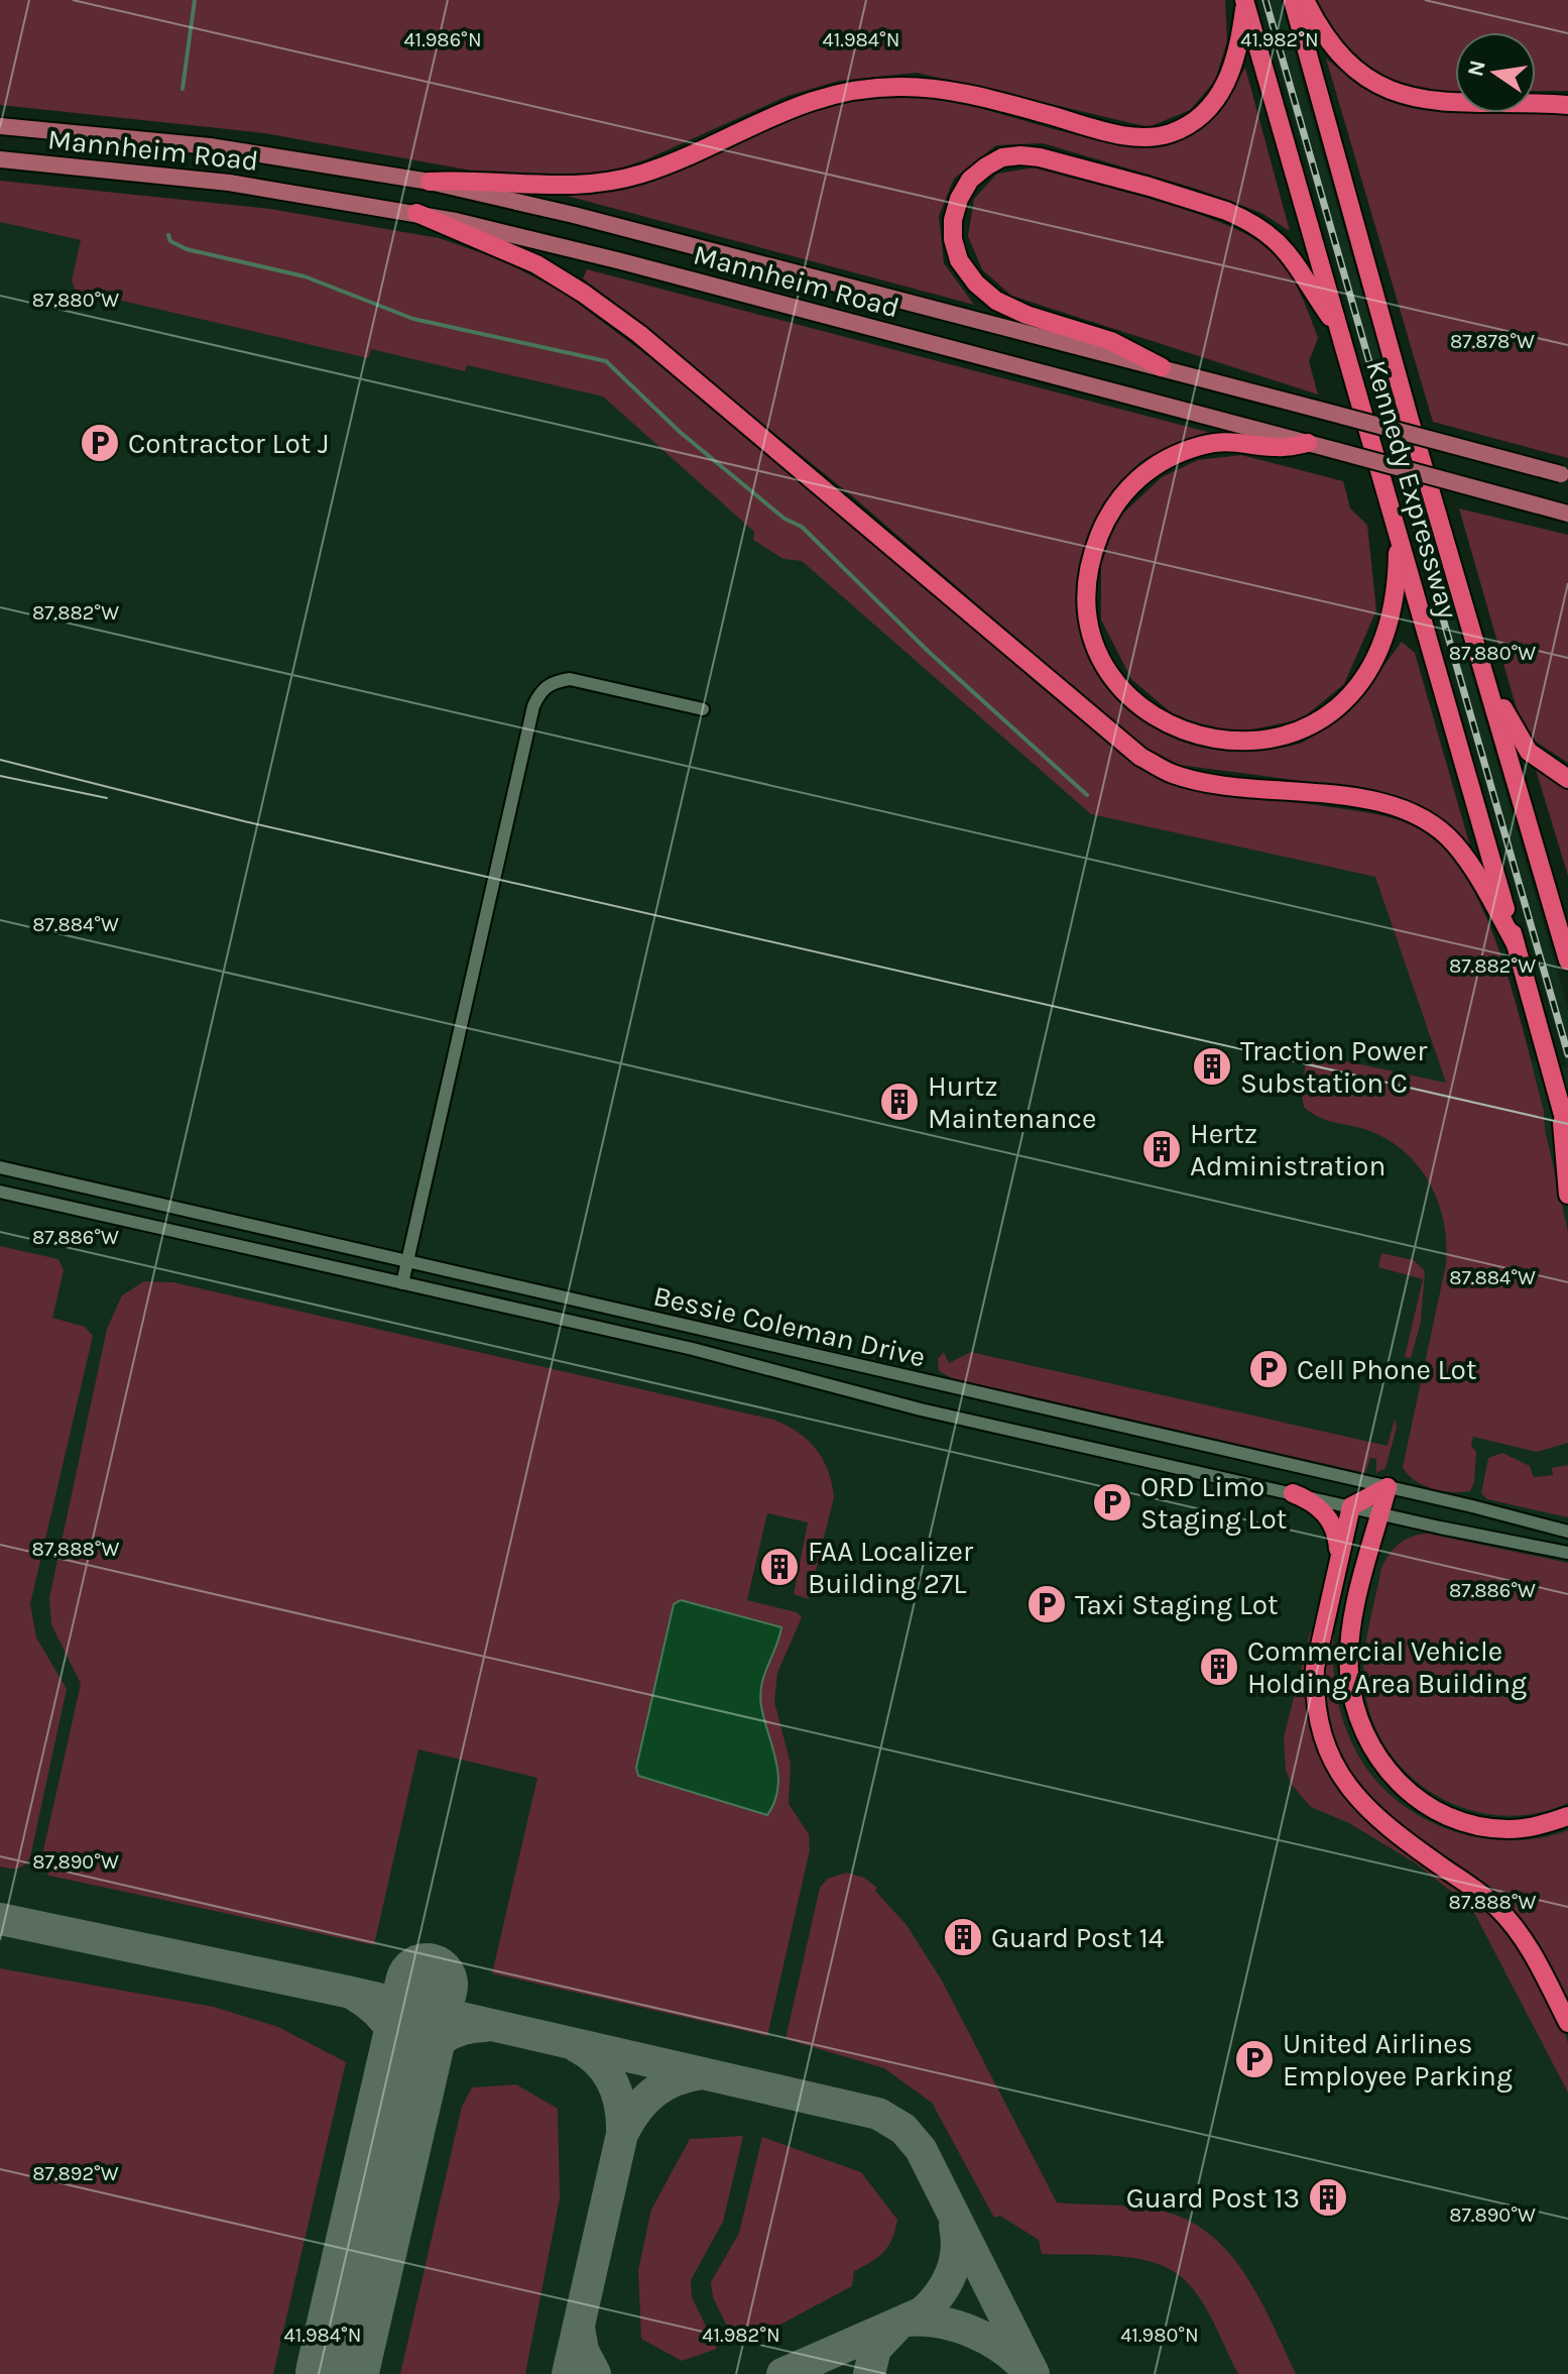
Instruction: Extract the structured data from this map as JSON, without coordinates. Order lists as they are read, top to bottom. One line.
{"streets":{"highway":["Kennedy Expressway"],"main road":["Mannheim Road"],"street":["Bessie Coleman Drive"]},"places":{"parking":["Contractor Lot J","Cell Phone Lot","ORD Limo Staging Lot","Taxi Staging Lot","United Airlines Employee Parking"],"building":["Traction Power Substation C","Hurtz Maintenance","Hertz Administration","FAA Localizer Building 27L","Commercial Vehicle Holding Area Building","Guard Post 14","Guard Post 13"]},"north":"left","coordinates":["41.984°N","41.982°N","41.986°N","87.880°W","87.878°W","87.882°W","87.884°W","87.886°W","87.888°W","87.890°W","87.892°W","41.980°N"]}
